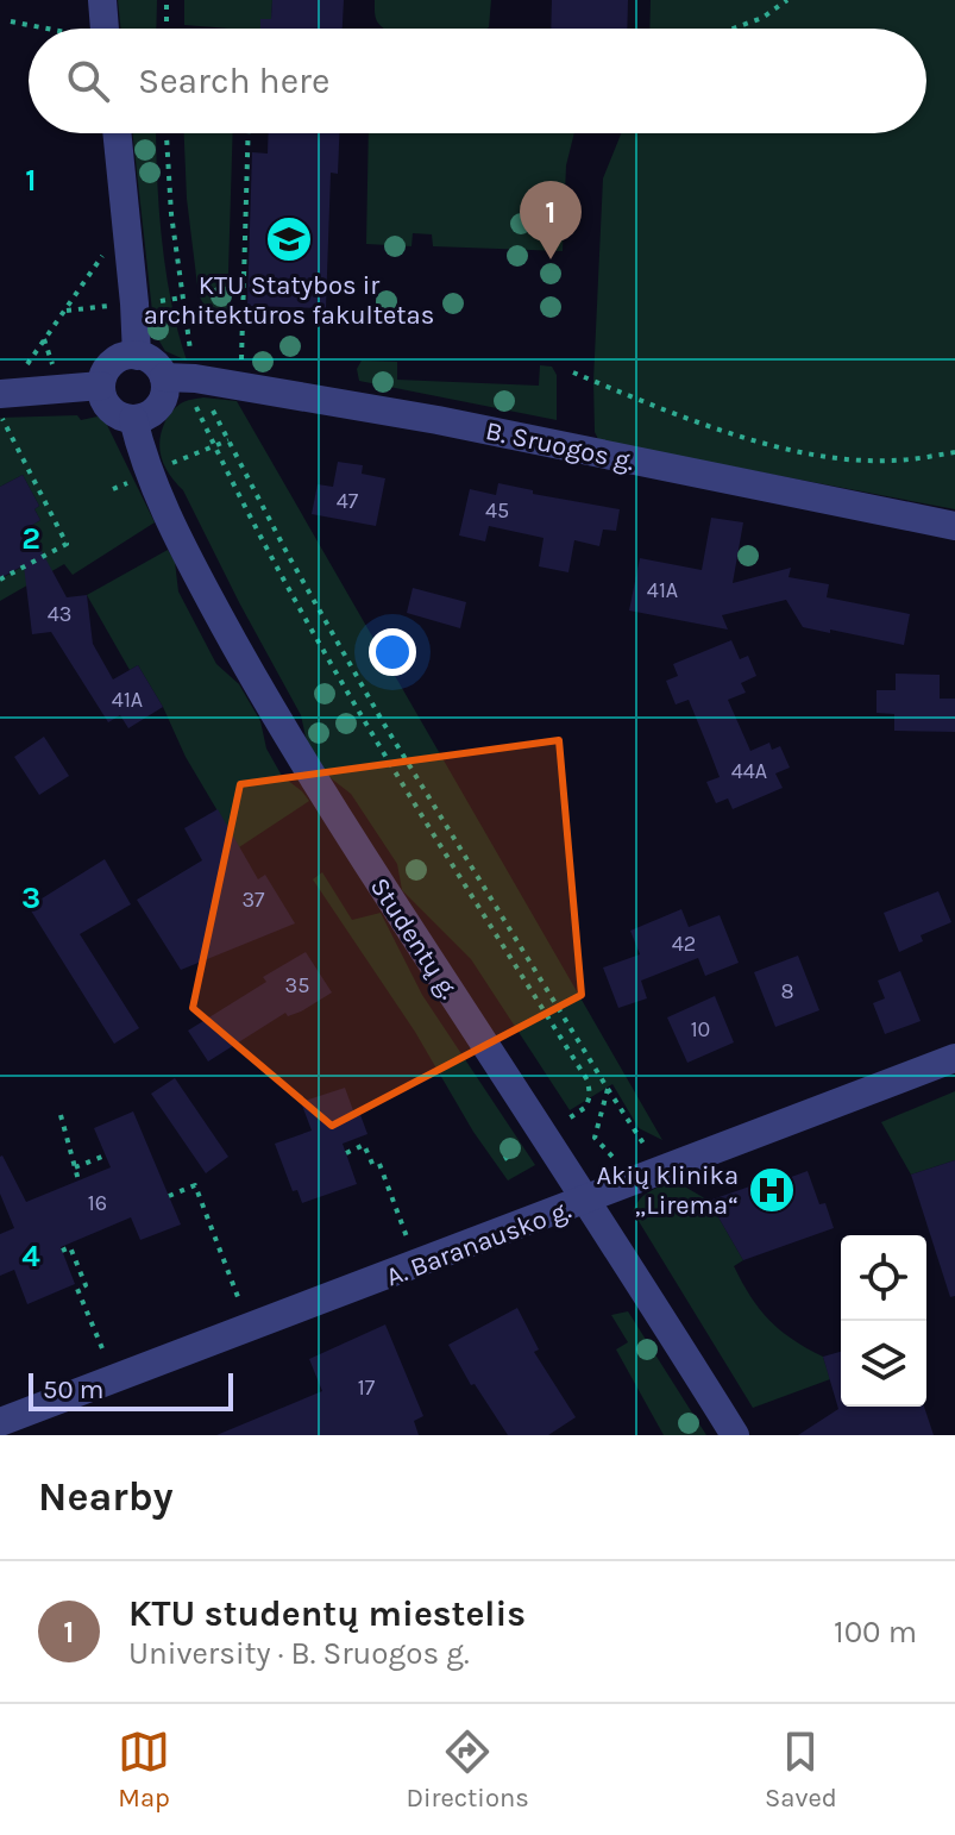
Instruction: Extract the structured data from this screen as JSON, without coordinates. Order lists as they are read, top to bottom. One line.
{"streets":{"street":["B. Sruogos g.","Studentų g.","A. Baranausko g."]},"crossings":[["B. Sruogos g.","Studentų g."],["Studentų g.","A. Baranausko g."]],"places":{"school or university":["KTU Statybos ir architektūros fakultetas"],"hospital":["Akių klinika „Lirema“"]},"house_numbers":["47","45","41A","43","41A","44A","37","42","35","8","10","16","17"],"scale_bar":"50 m","page":{"search":"Search here","pins":"1","scale":"50 m","heading":"Nearby","list":[{"mark":"1","name":"KTU studentų miestelis","note":"University · B. Sruogos g.","value":"100 m"}],"nav":["Map","Directions","Saved"]},"grid":{"rows":["1","2","3","4"]}}
